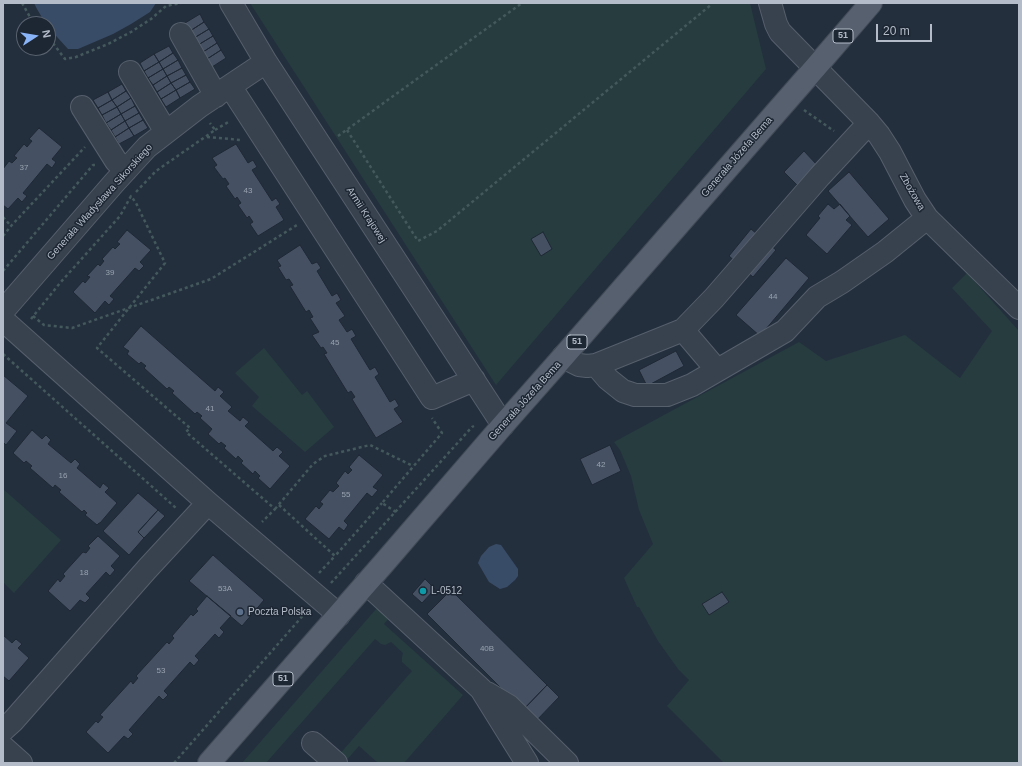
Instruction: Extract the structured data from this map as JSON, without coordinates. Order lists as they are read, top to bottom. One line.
{"streets":{"main road":["51","Generała Józefa Bema"],"street":["Zbożowa","Generała Władysława Sikorskiego","Armii Krajowej"]},"crossings":[["Generała Józefa Bema","Zbożowa"],["Generała Józefa Bema","Armii Krajowej"],["Generała Władysława Sikorskiego","Armii Krajowej"]],"places":["L-0512","Poczta Polska"],"house_numbers":["37","43","39","44","45","41","42","16","55","18","53A","40B","53"],"scale_bar":"20 m","north":"right"}
